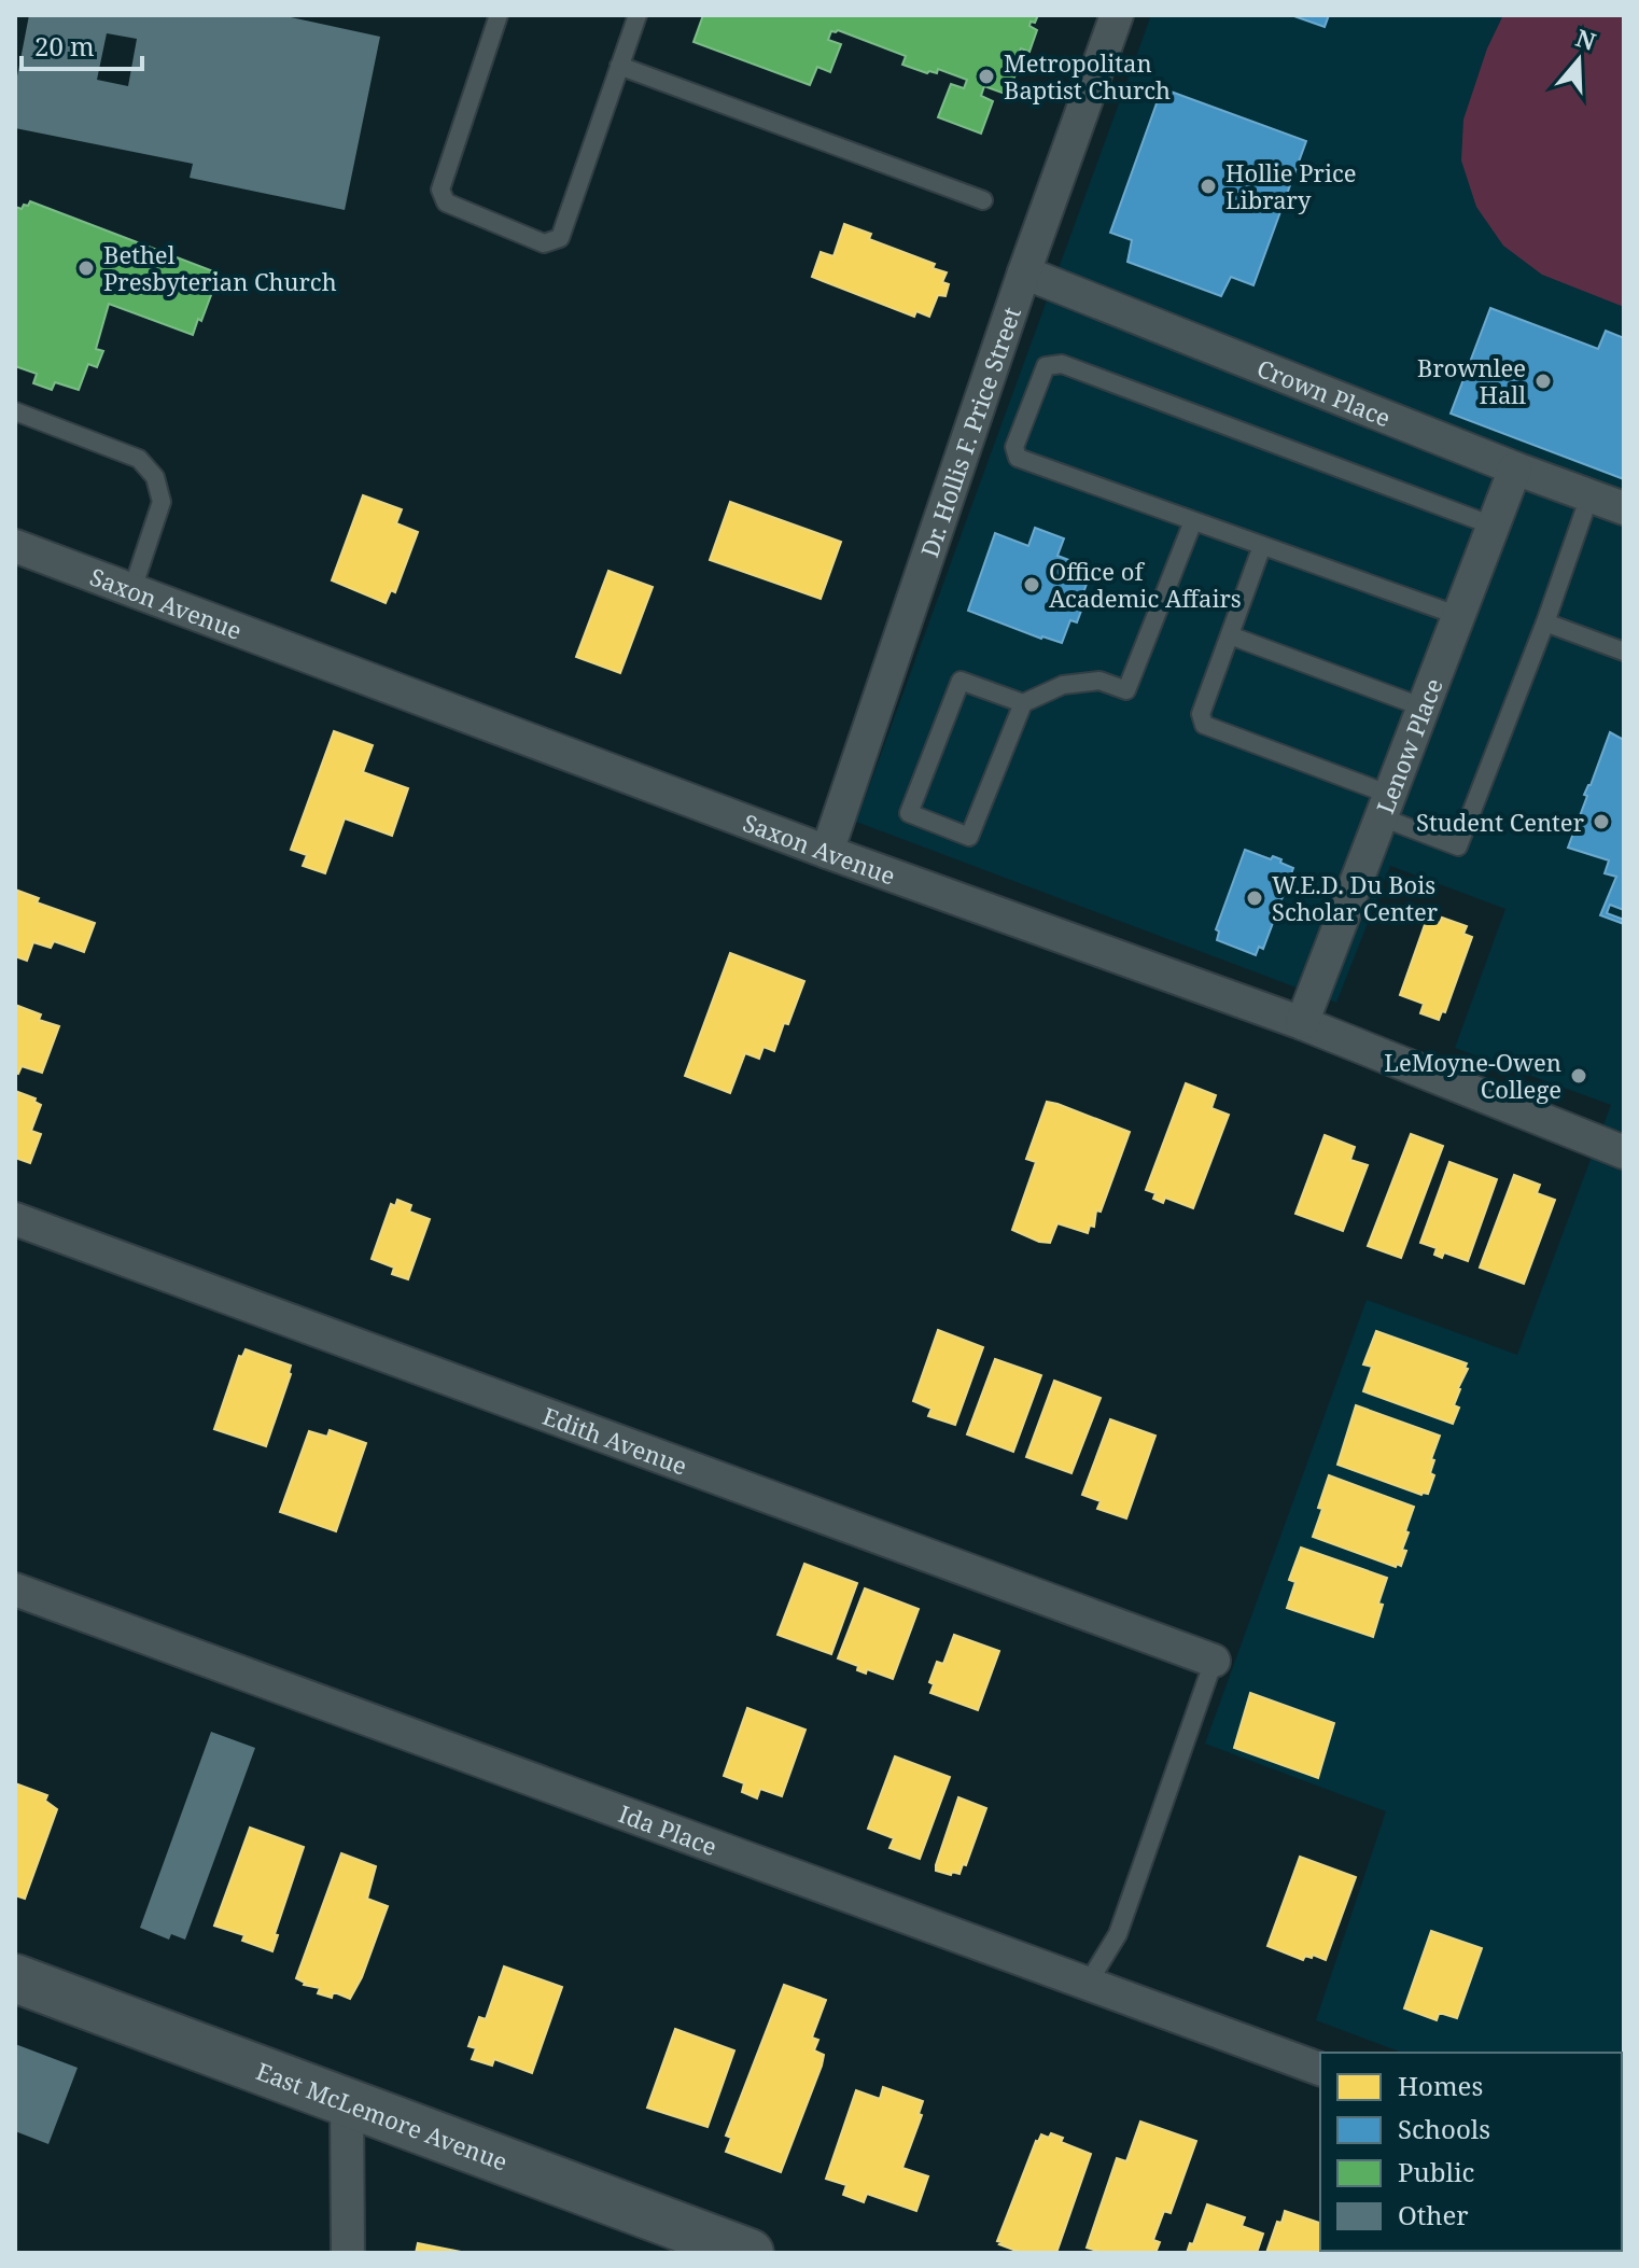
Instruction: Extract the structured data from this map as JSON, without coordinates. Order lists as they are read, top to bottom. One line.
{"streets":{"main road":["East McLemore Avenue"],"street":["Crown Place","Dr. Hollis F. Price Street","Saxon Avenue","Lenow Place","Edith Avenue","Ida Place"]},"crossings":[["Crown Place","Dr. Hollis F. Price Street"],["Crown Place","Lenow Place"],["Dr. Hollis F. Price Street","Saxon Avenue"],["Saxon Avenue","Lenow Place"]],"places":["Metropolitan Baptist Church","Hollie Price Library","Bethel Presbyterian Church","Brownlee Hall","Office of Academic Affairs","Student Center","W.E.D. Du Bois Scholar Center","LeMoyne-Owen College"],"legend":["Homes","Schools","Public","Other"],"scale_bar":"20 m","north":"top"}
